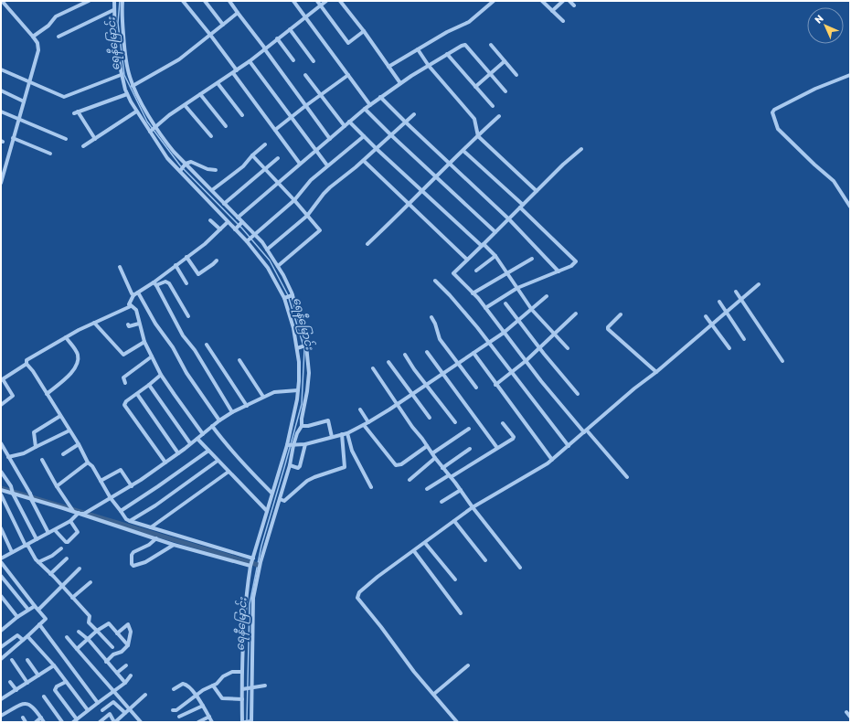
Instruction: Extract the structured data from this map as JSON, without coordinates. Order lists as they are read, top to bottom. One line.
{"water":["ရေနီမြောင်း"],"north":"top left"}
